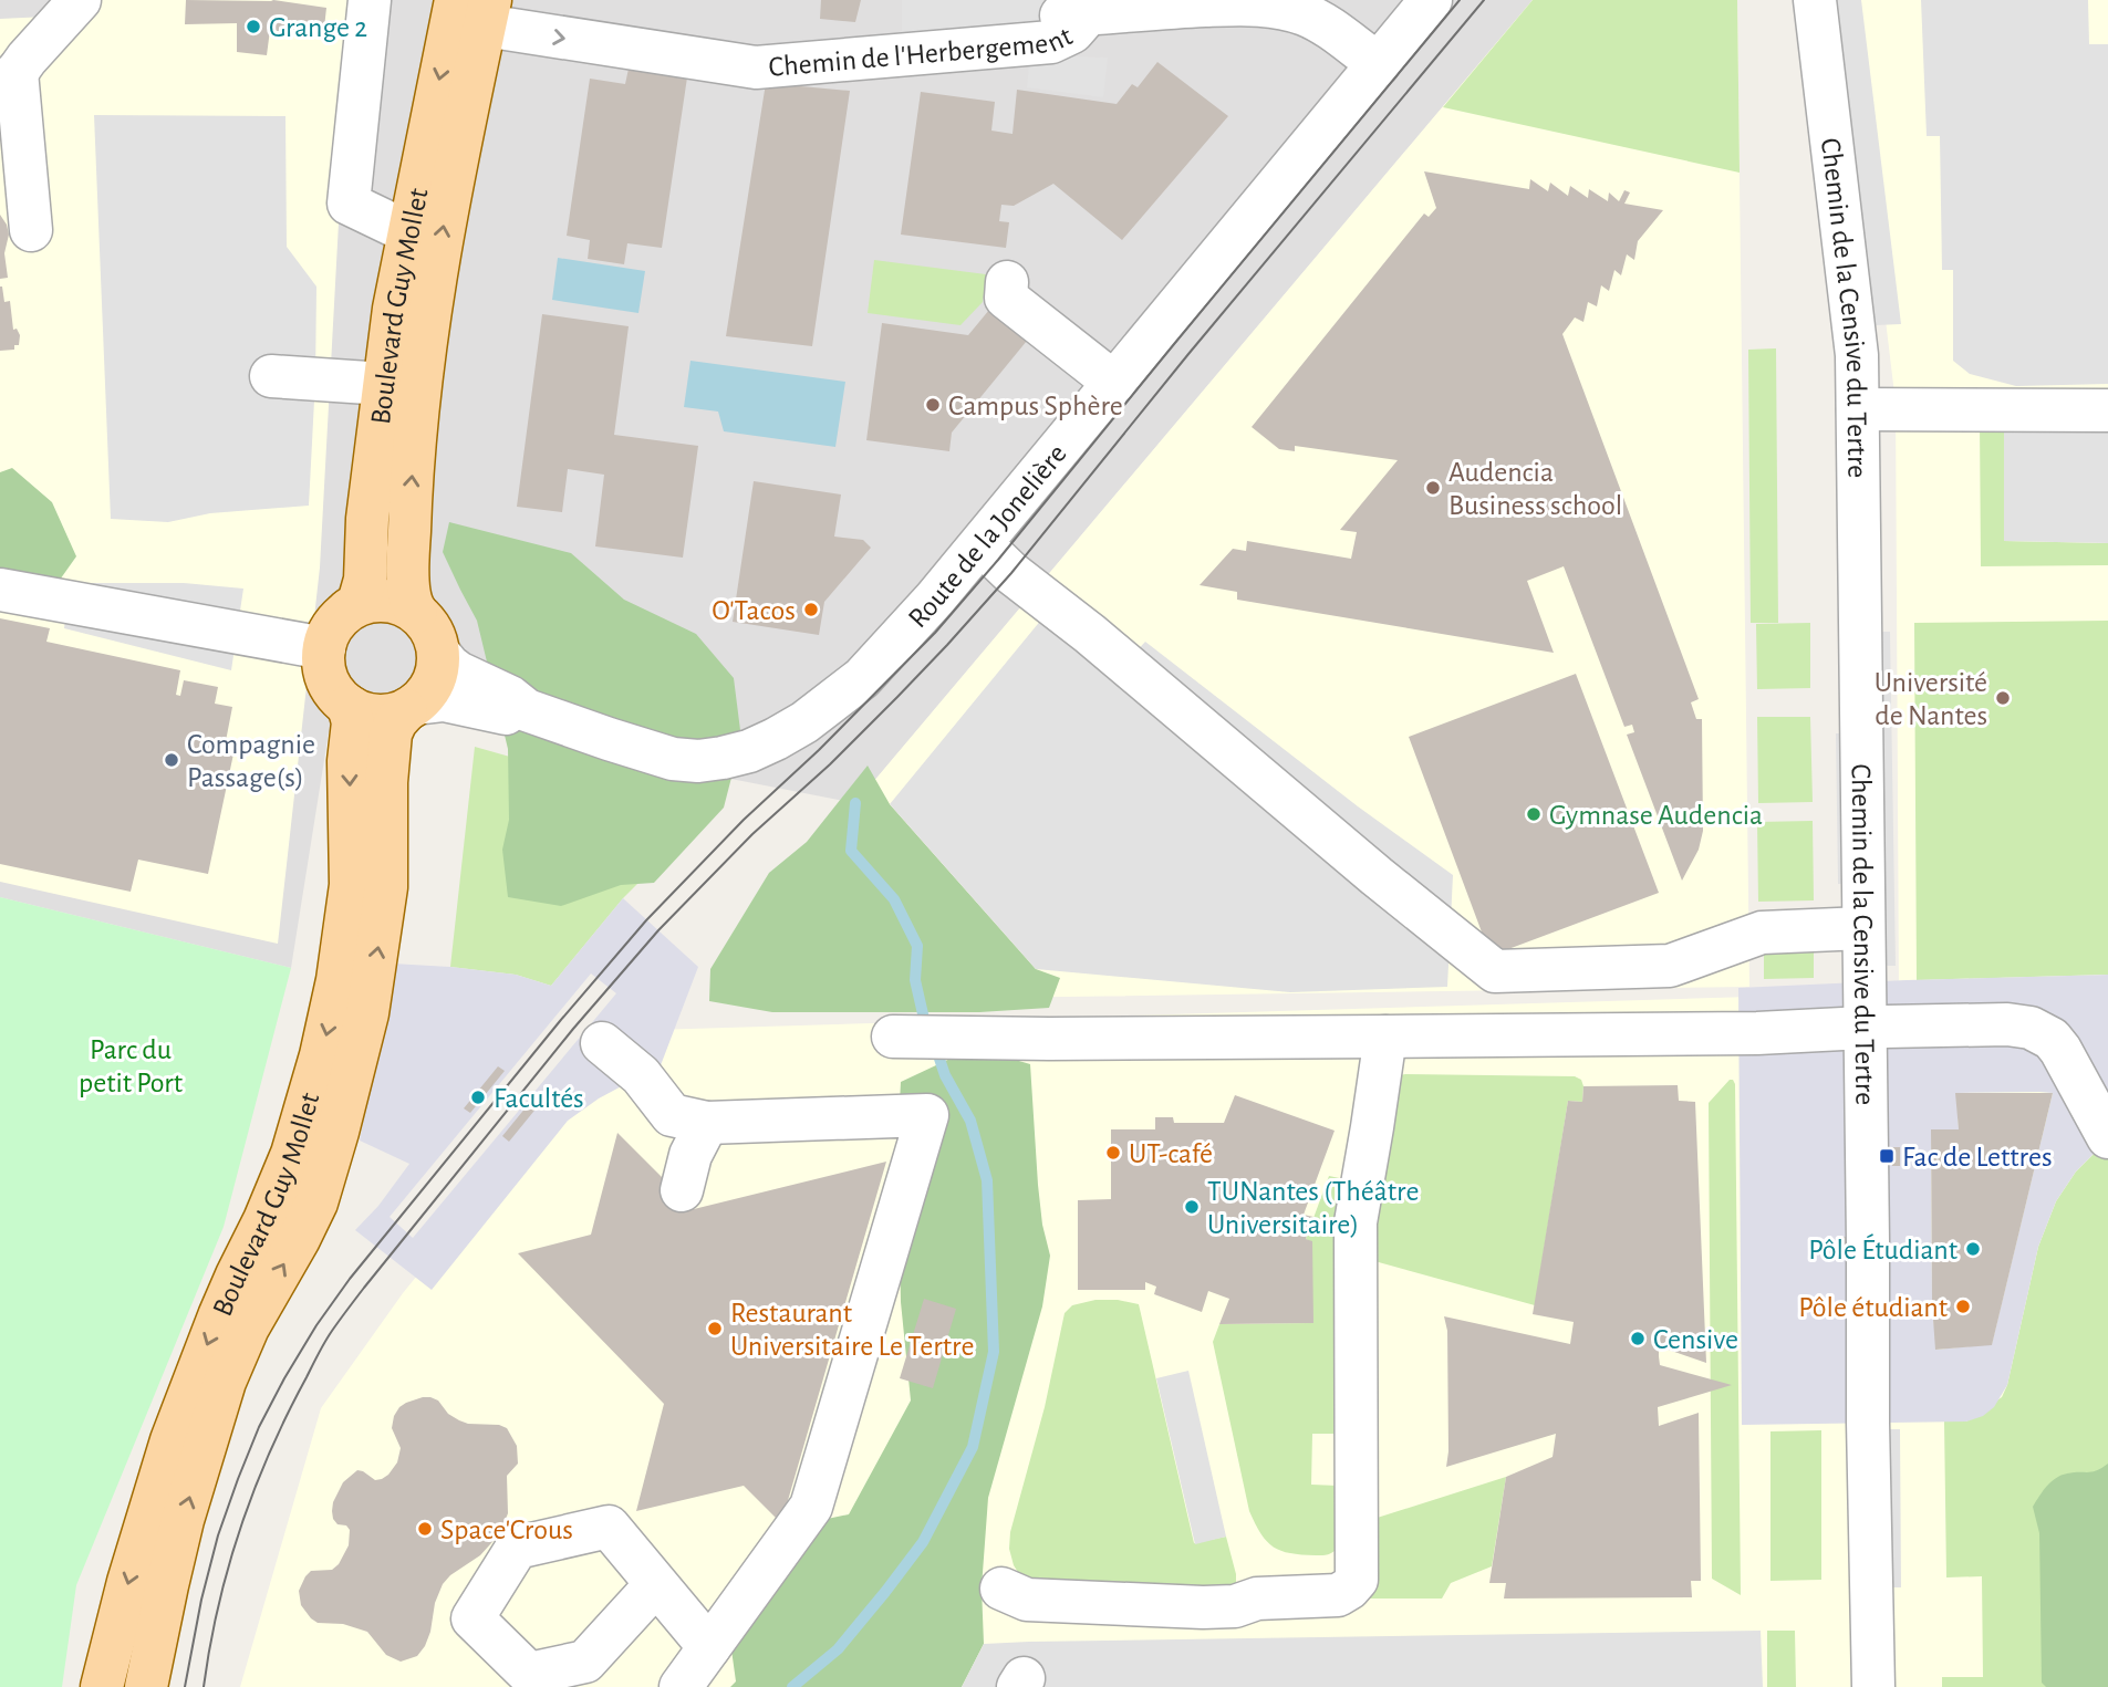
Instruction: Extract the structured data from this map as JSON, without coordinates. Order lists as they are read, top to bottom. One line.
{"streets":{"main road":["Boulevard Guy Mollet"],"street":["Chemin de l'Herbergement","Chemin de la Censive du Tertre","Route de la Jonelière"]},"crossings":[["Chemin de l'Herbergement","Boulevard Guy Mollet"],["Chemin de l'Herbergement","Route de la Jonelière"],["Boulevard Guy Mollet","Route de la Jonelière"]],"one_way":["Chemin de l'Herbergement"],"parks":["Parc du petit Port"],"places":{"other":["Grange 2","Campus Sphère","Audencia Business school","O'Tacos","Université de Nantes","Compagnie Passage(s)","Gymnase Audencia","Facultés","UT-café","TUNantes (Théâtre Universitaire)","Pôle Étudiant","Pôle étudiant","Restaurant Universitaire Le Tertre","Censive","Space'Crous"],"transit":["Fac de Lettres"]}}
